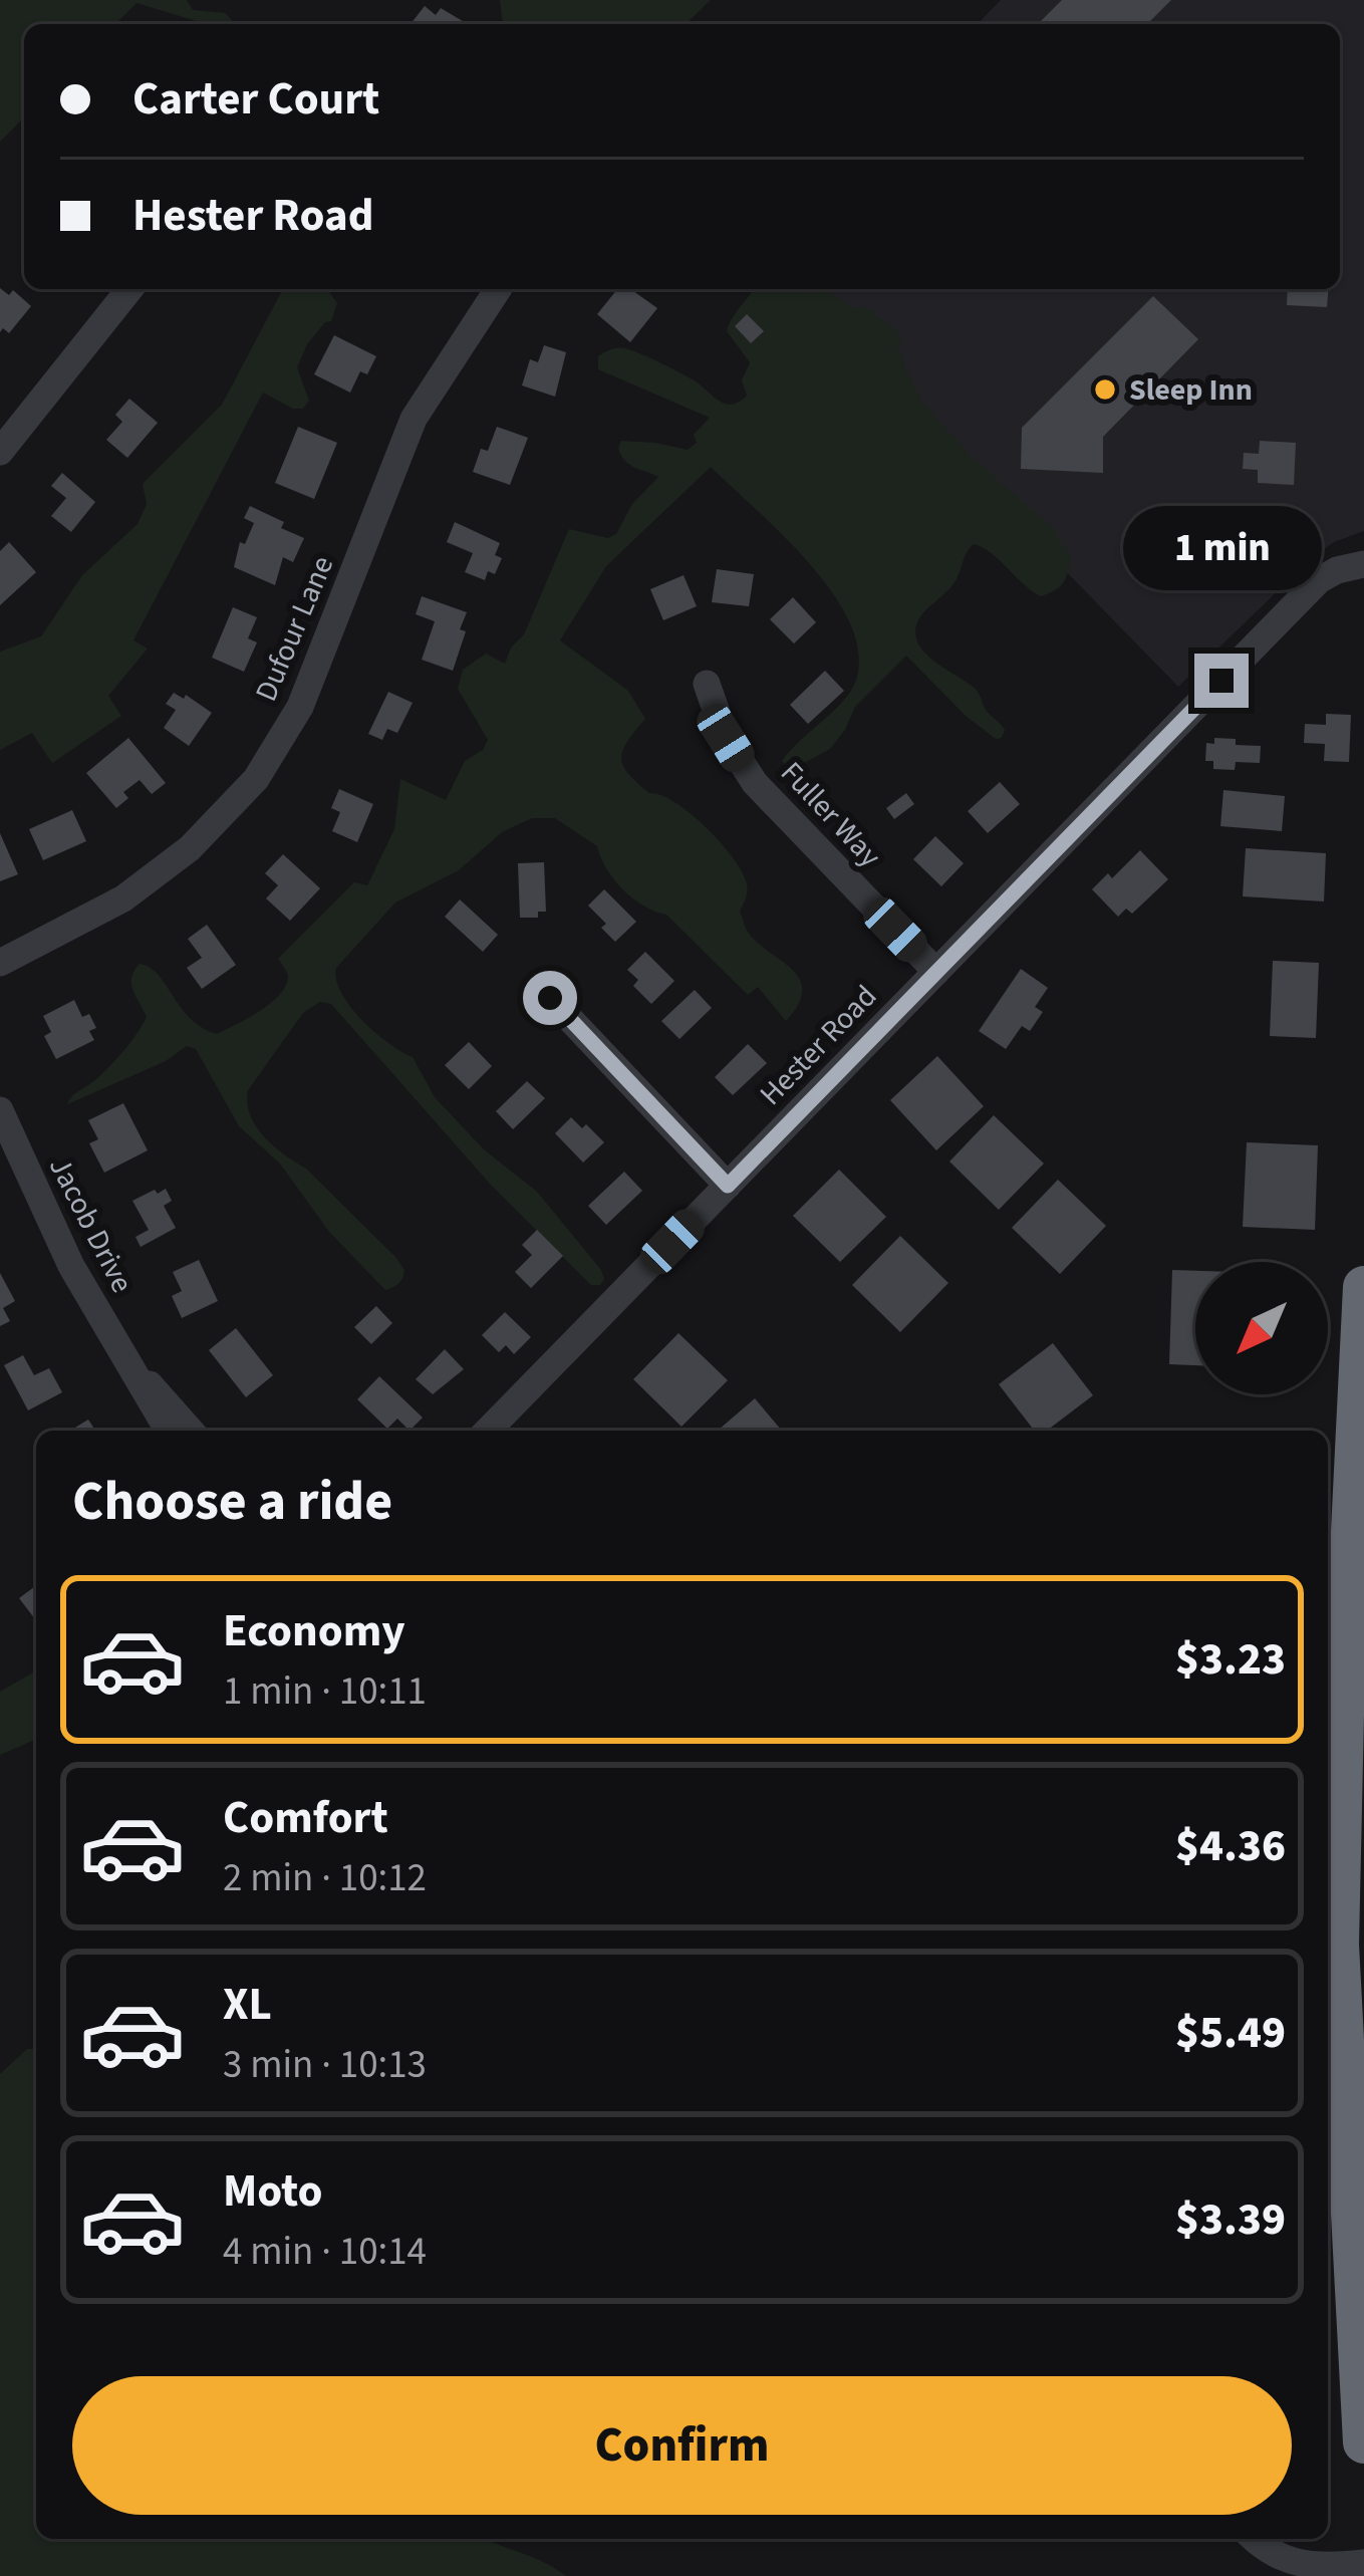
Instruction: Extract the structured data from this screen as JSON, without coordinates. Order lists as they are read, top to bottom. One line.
{"streets":{"street":["Dufour Lane","Fuller Way","Hester Road","Jacob Drive"]},"crossings":[["Fuller Way","Hester Road"]],"places":["Sleep Inn"],"north":"bottom left","page":{"banner":["Carter Court","Hester Road"],"bubble":"1 min","heading":"Choose a ride","list":[{"name":"Economy","note":"1 min · 10:11","value":"$3.23"},{"name":"Comfort","note":"2 min · 10:12","value":"$4.36"},{"name":"XL","note":"3 min · 10:13","value":"$5.49"},{"name":"Moto","note":"4 min · 10:14","value":"$3.39"}],"buttons":"Confirm"}}
